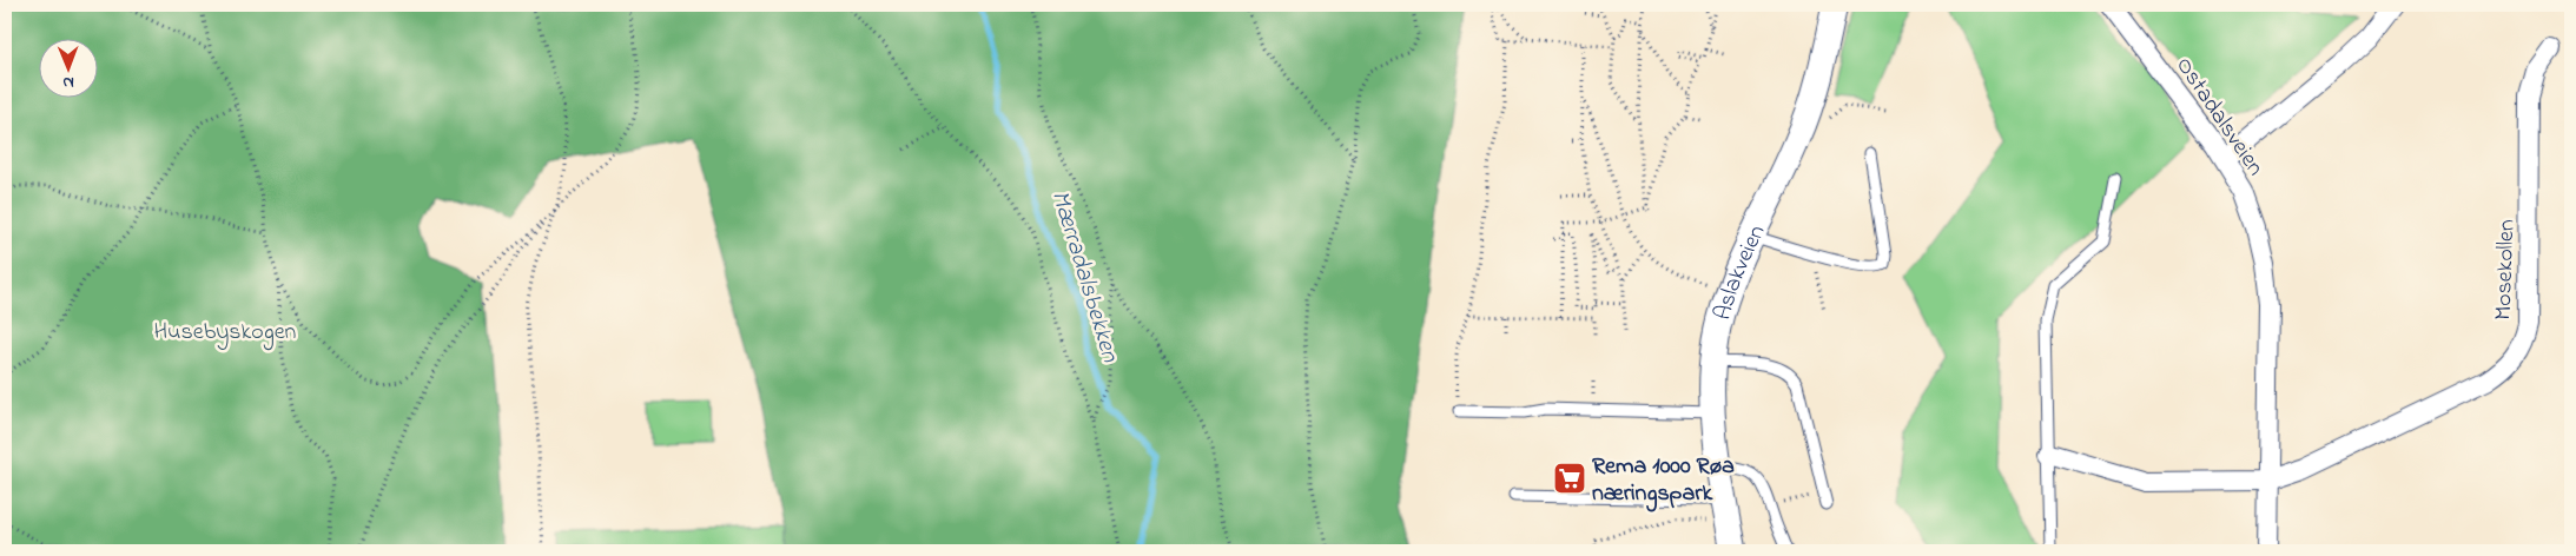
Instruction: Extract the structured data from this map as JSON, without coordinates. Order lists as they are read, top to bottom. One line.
{"streets":{"street":["Ostadalsveien","Mosekollen","Aslakveien"]},"crossings":[["Ostadalsveien","Mosekollen"]],"water":["Mærradalsbekken"],"parks":["Husebyskogen"],"places":{"supermarket":["Rema 1000 Røa næringspark"]},"north":"bottom"}
